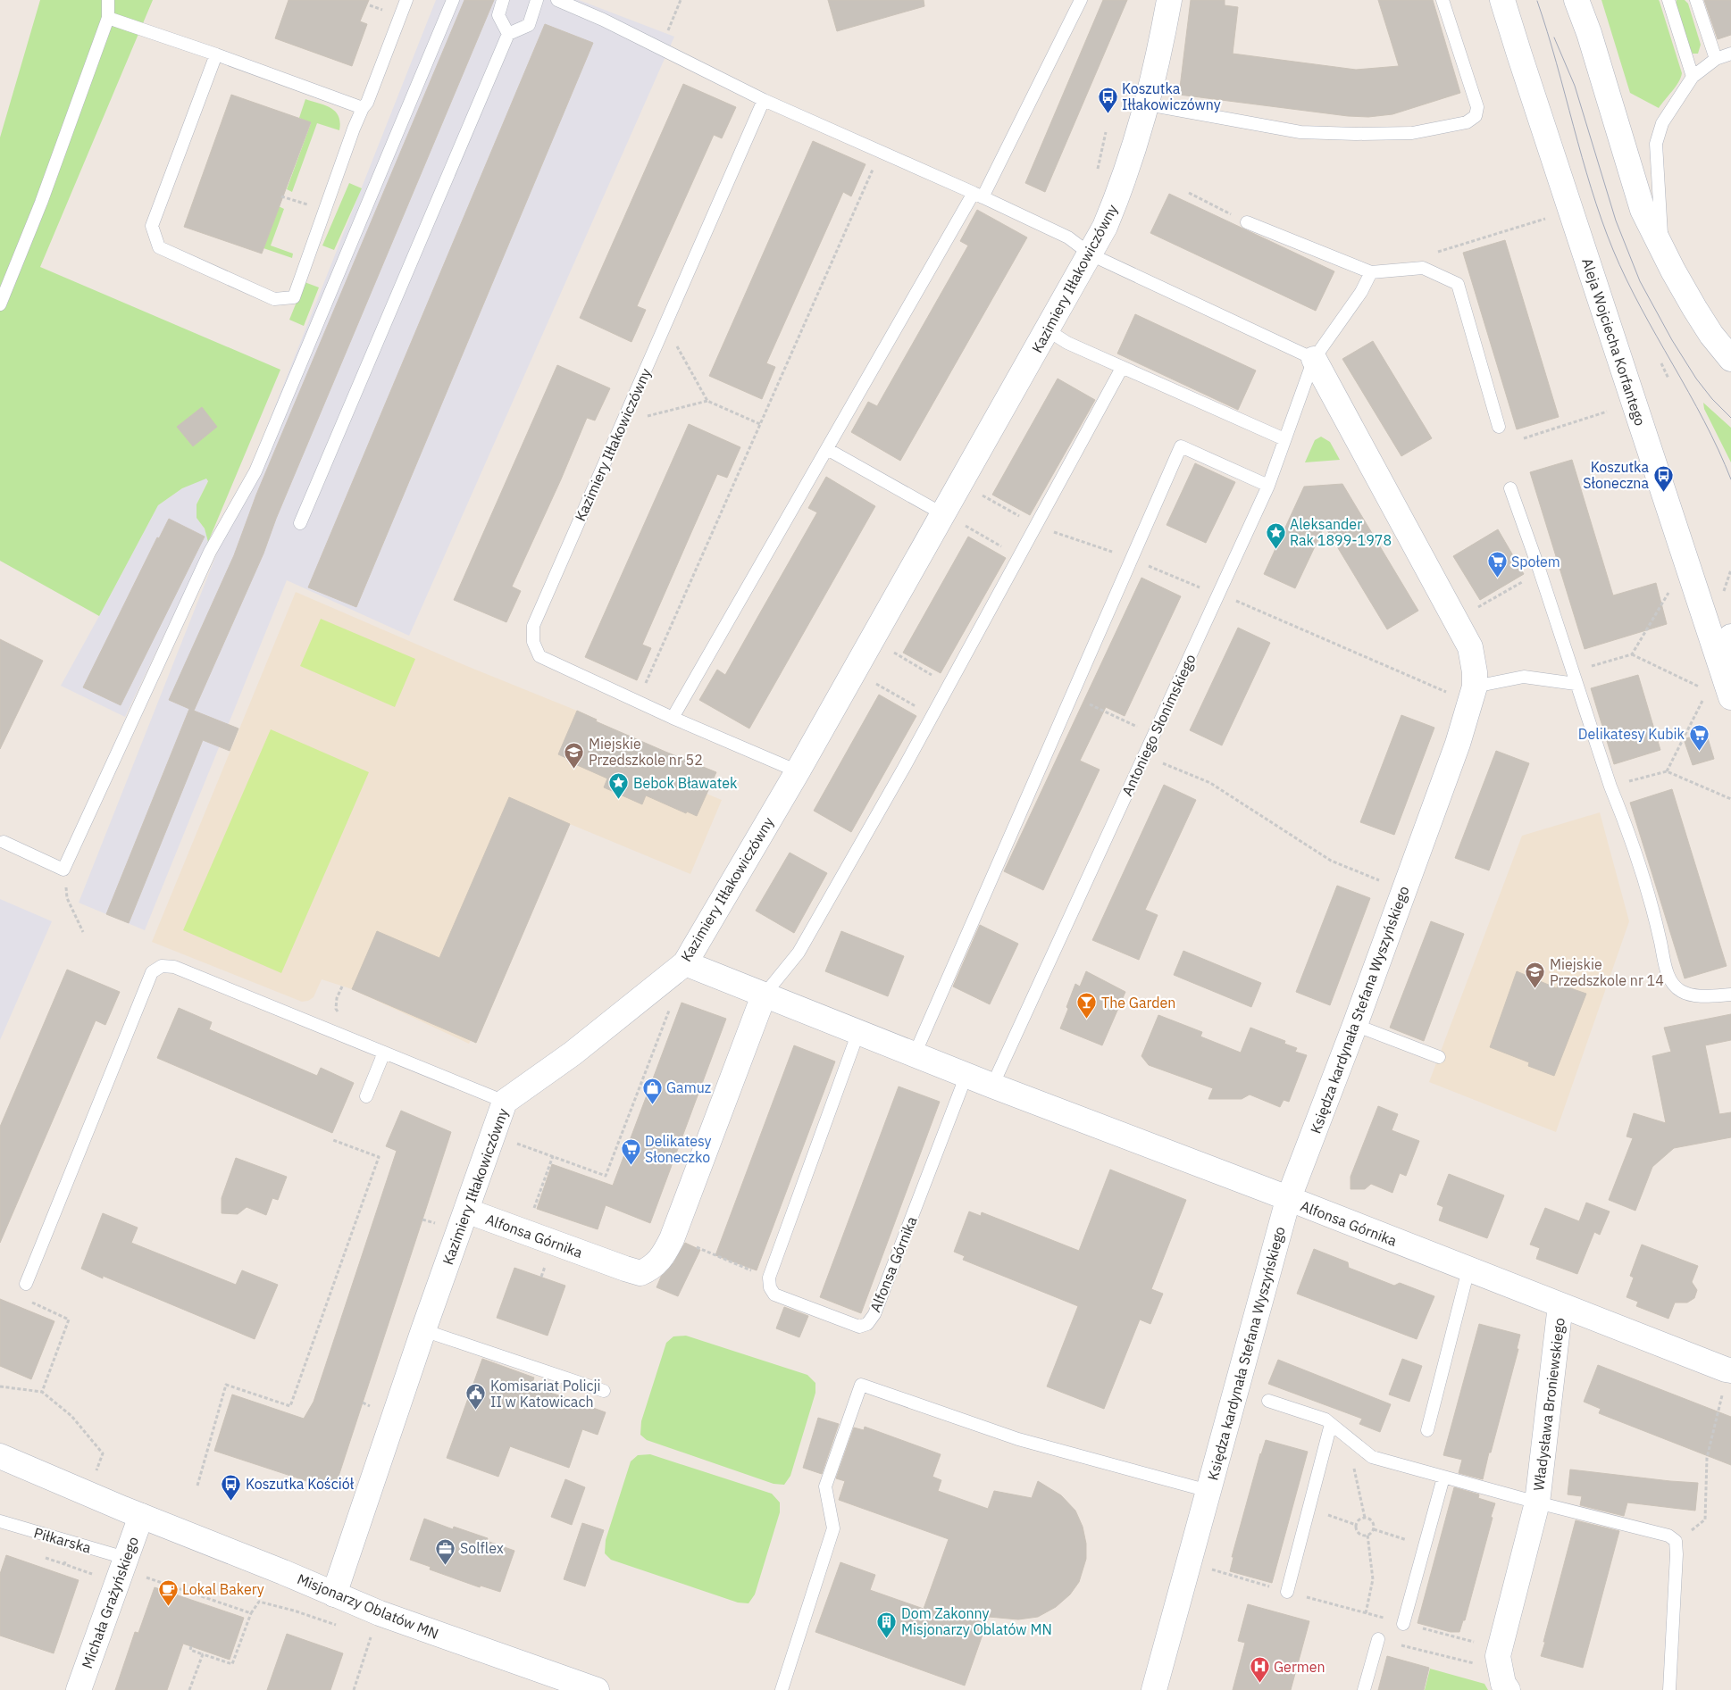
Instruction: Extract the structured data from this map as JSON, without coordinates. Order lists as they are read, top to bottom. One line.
{"streets":{"street":["Kazimiery Iłłakowiczówny","Aleja Wojciecha Korfantego","Księdza kardynała Stefana Wyszyńskiego","Alfonsa Górnika","Władysława Broniewskiego","Michała Grażyńskiego","Misjonarzy Oblatów MN"],"lane":["Antoniego Słonimskiego","Piłkarska"]},"crossings":[["Kazimiery Iłłakowiczówny","Alfonsa Górnika"],["Kazimiery Iłłakowiczówny","Misjonarzy Oblatów MN"],["Antoniego Słonimskiego","Księdza kardynała Stefana Wyszyńskiego"],["Antoniego Słonimskiego","Alfonsa Górnika"],["Księdza kardynała Stefana Wyszyńskiego","Alfonsa Górnika"],["Alfonsa Górnika","Władysława Broniewskiego"],["Piłkarska","Michała Grażyńskiego"],["Michała Grażyńskiego","Misjonarzy Oblatów MN"]],"places":{"bus stop":["Koszutka Iłłakowiczówny","Koszutka Słoneczna","Koszutka Kościół"],"place":["Aleksander Rak 1899-1978","Bebok Bławatek"],"supermarket":["Społem","Delikatesy Kubik","Delikatesy Słoneczko"],"school or university":["Miejskie Przedszkole nr 52","Miejskie Przedszkole nr 14"],"bar":["The Garden"],"shop":["Gamuz"],"public building":["Komisariat Policji II w Katowicach"],"office":["Solflex"],"cafe":["Lokal Bakery"],"building":["Dom Zakonny Misjonarzy Oblatów MN"],"hospital":["Germen"]}}
